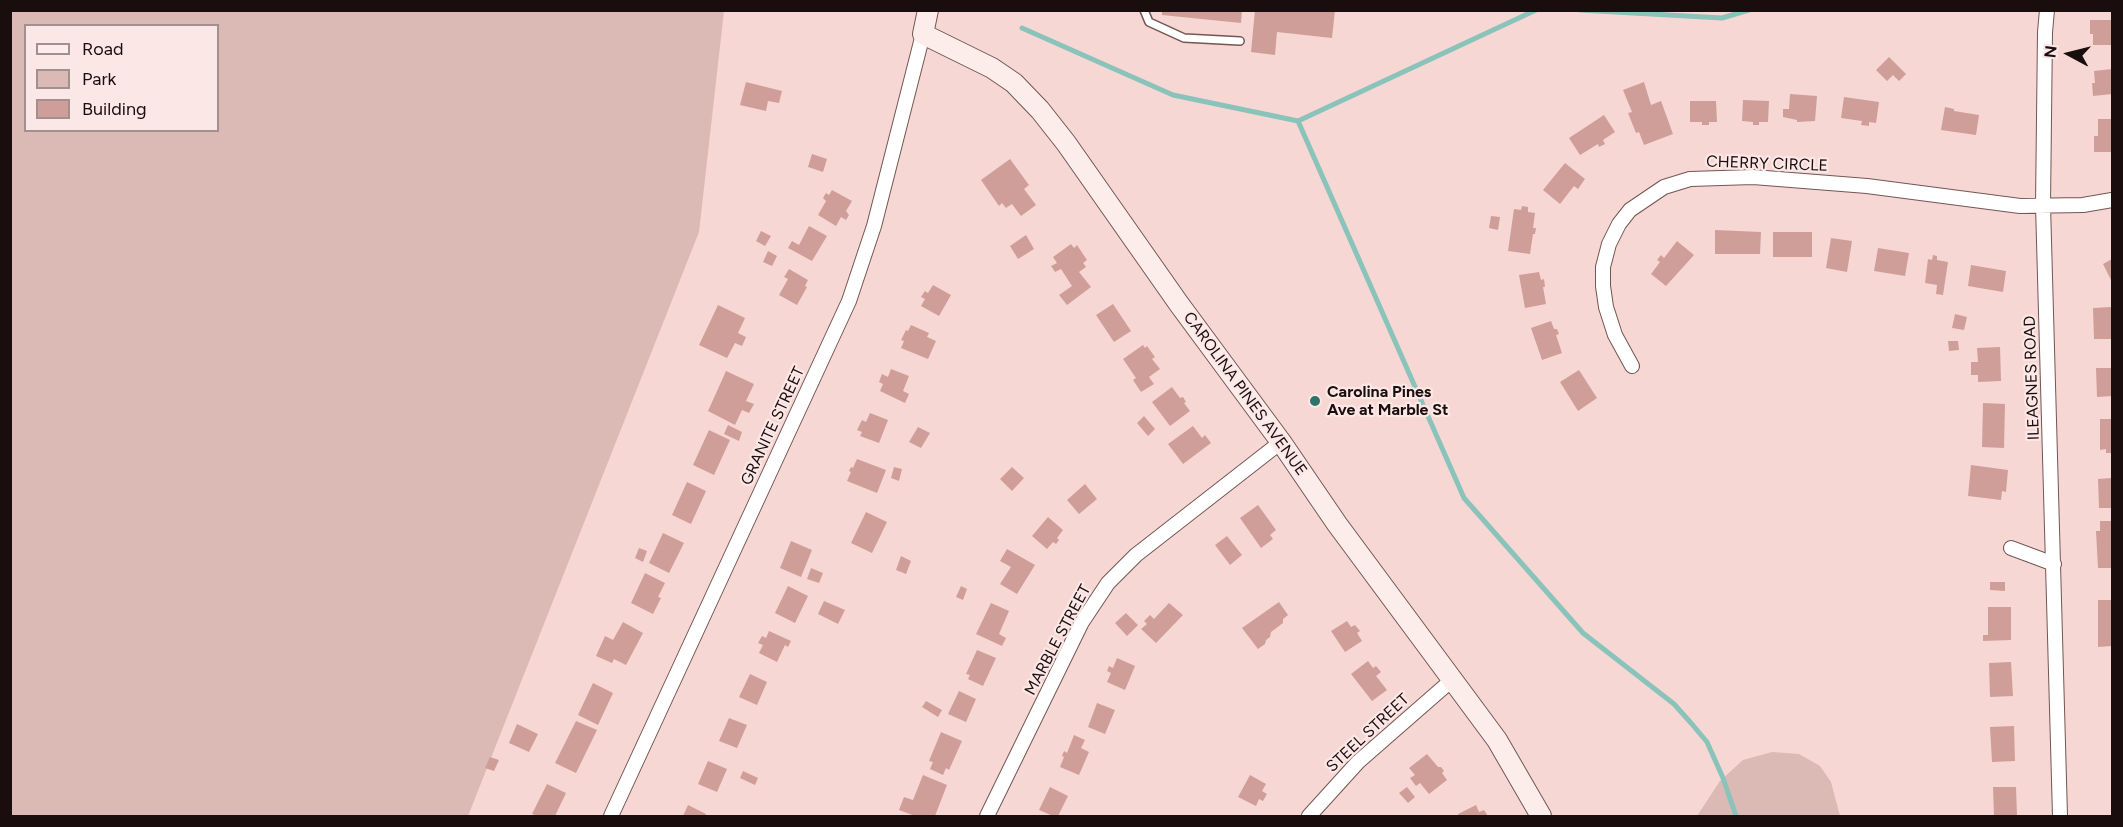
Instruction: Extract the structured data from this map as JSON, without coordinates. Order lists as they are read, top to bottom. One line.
{"streets":{"street":["CHERRY CIRCLE","ILEAGNES ROAD","CAROLINA PINES AVENUE","GRANITE STREET","MARBLE STREET","STEEL STREET"]},"crossings":[["CHERRY CIRCLE","ILEAGNES ROAD"],["CAROLINA PINES AVENUE","GRANITE STREET"],["CAROLINA PINES AVENUE","MARBLE STREET"],["CAROLINA PINES AVENUE","STEEL STREET"]],"places":["Carolina Pines Ave at Marble St"],"legend":["Road","Park","Building"],"north":"left"}
